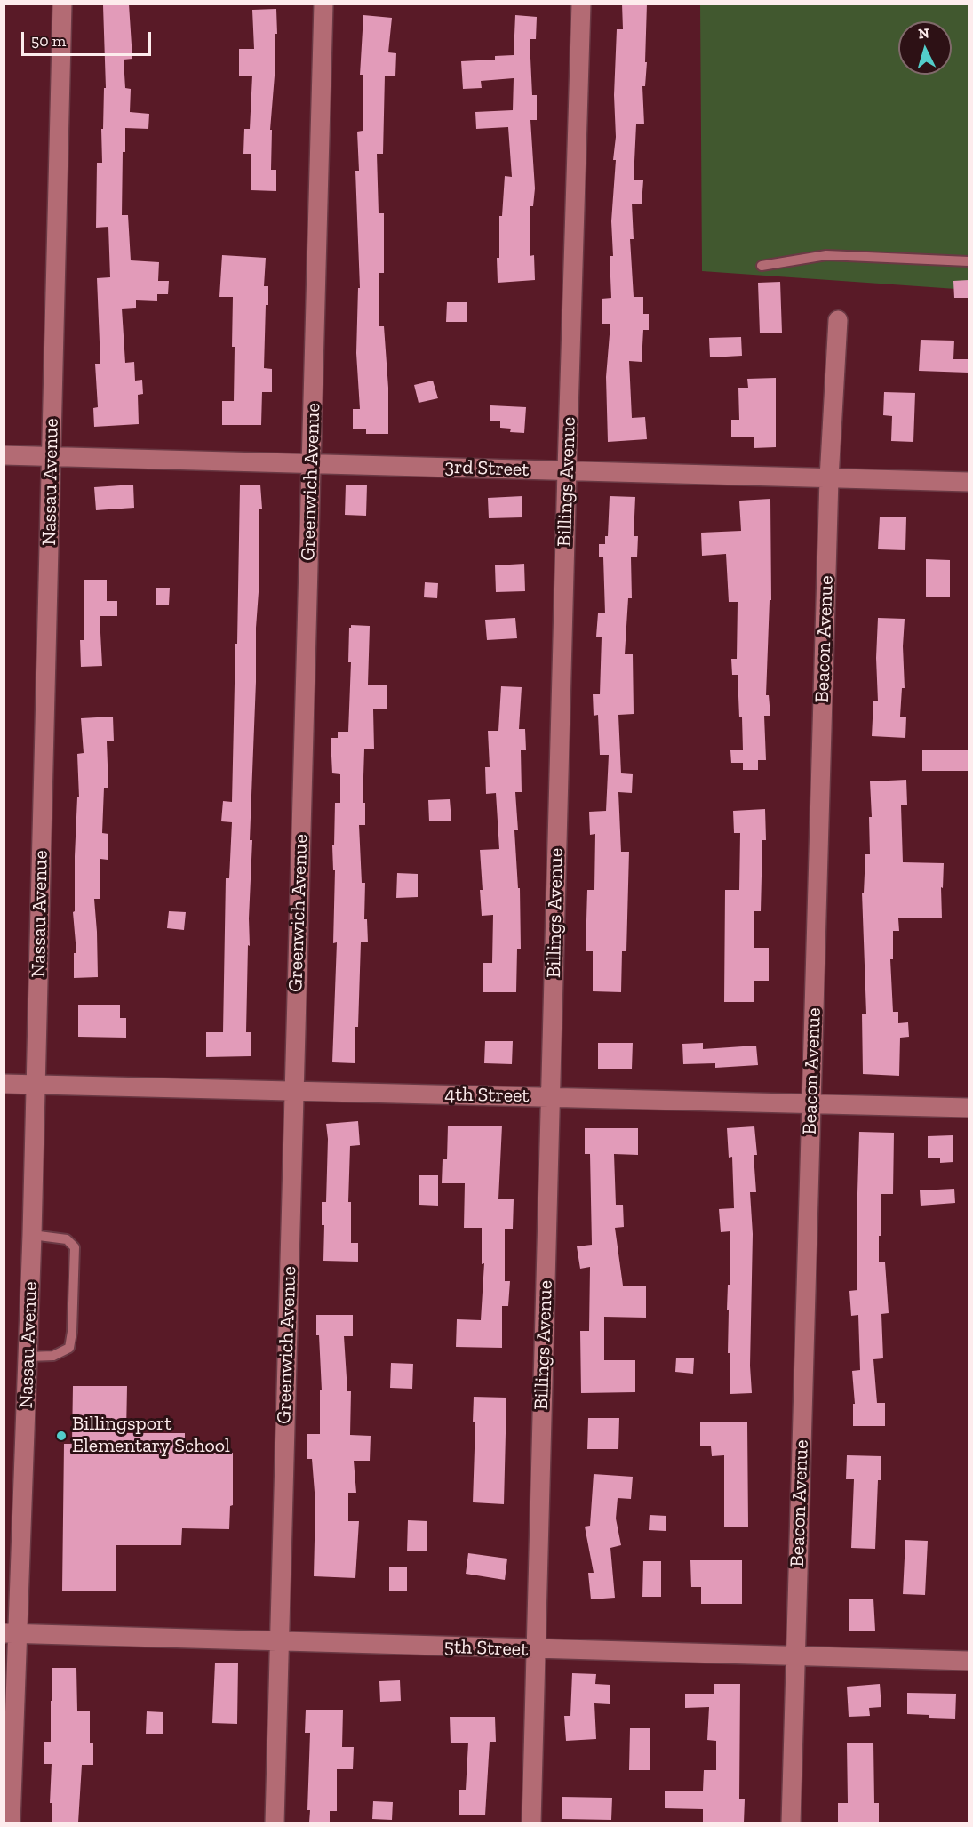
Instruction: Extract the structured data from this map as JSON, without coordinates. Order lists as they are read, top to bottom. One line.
{"streets":{"street":["3rd Street","Nassau Avenue","Greenwich Avenue","Billings Avenue","Beacon Avenue","4th Street","5th Street"]},"crossings":[["3rd Street","Nassau Avenue"],["3rd Street","Greenwich Avenue"],["3rd Street","Billings Avenue"],["3rd Street","Beacon Avenue"],["Nassau Avenue","4th Street"],["Nassau Avenue","5th Street"],["Greenwich Avenue","4th Street"],["Greenwich Avenue","5th Street"],["Billings Avenue","4th Street"],["Billings Avenue","5th Street"],["Beacon Avenue","4th Street"],["Beacon Avenue","5th Street"]],"places":["Billingsport Elementary School"],"scale_bar":"50 m","north":"top"}
